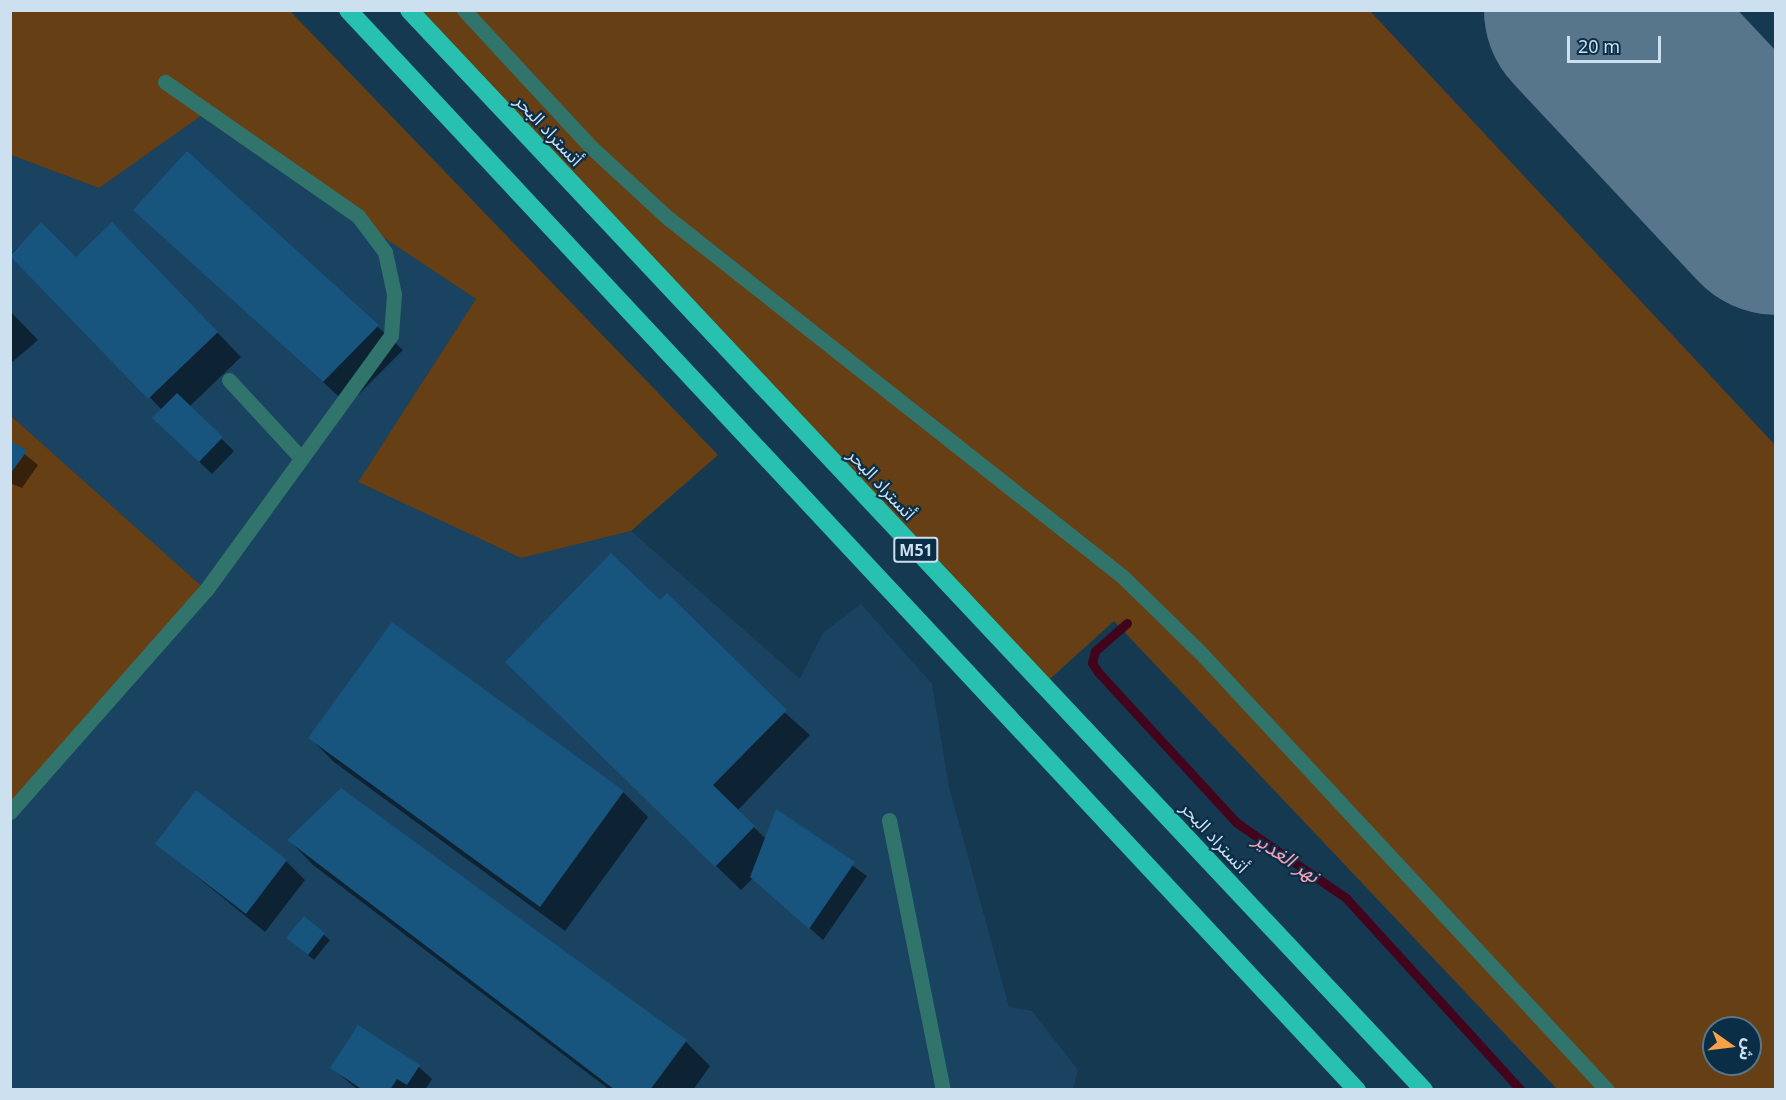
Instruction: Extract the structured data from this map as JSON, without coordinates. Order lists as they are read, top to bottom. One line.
{"streets":{"highway":["أتستراد البحر","M51"]},"water":["نهر الغدير"],"scale_bar":"20 m","north":"right"}
